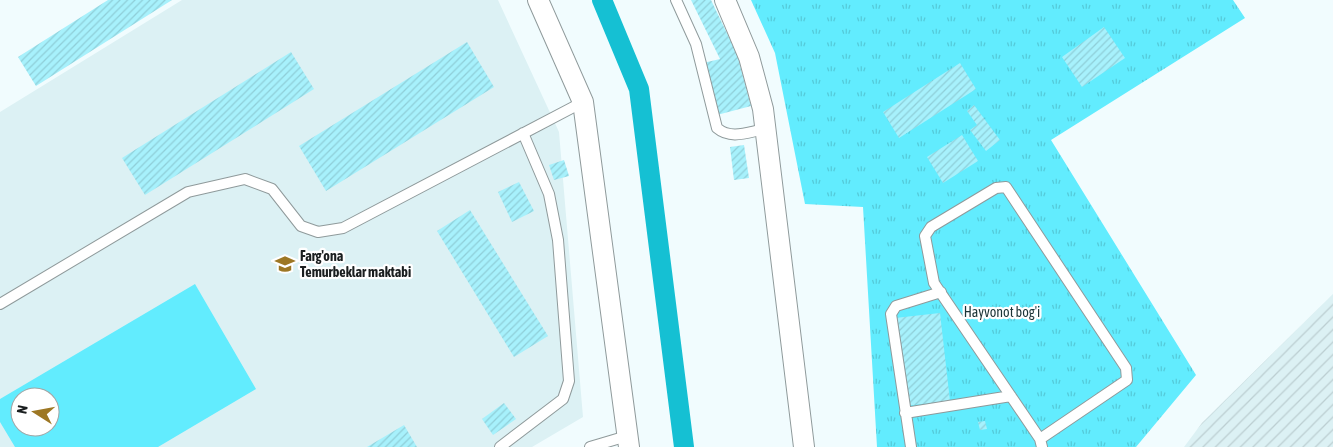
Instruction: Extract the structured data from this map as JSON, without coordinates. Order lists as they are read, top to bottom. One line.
{"parks":["Hayvonot bog'i"],"places":{"school or university":["Farg'ona Temurbeklar maktabi"]},"north":"left"}
